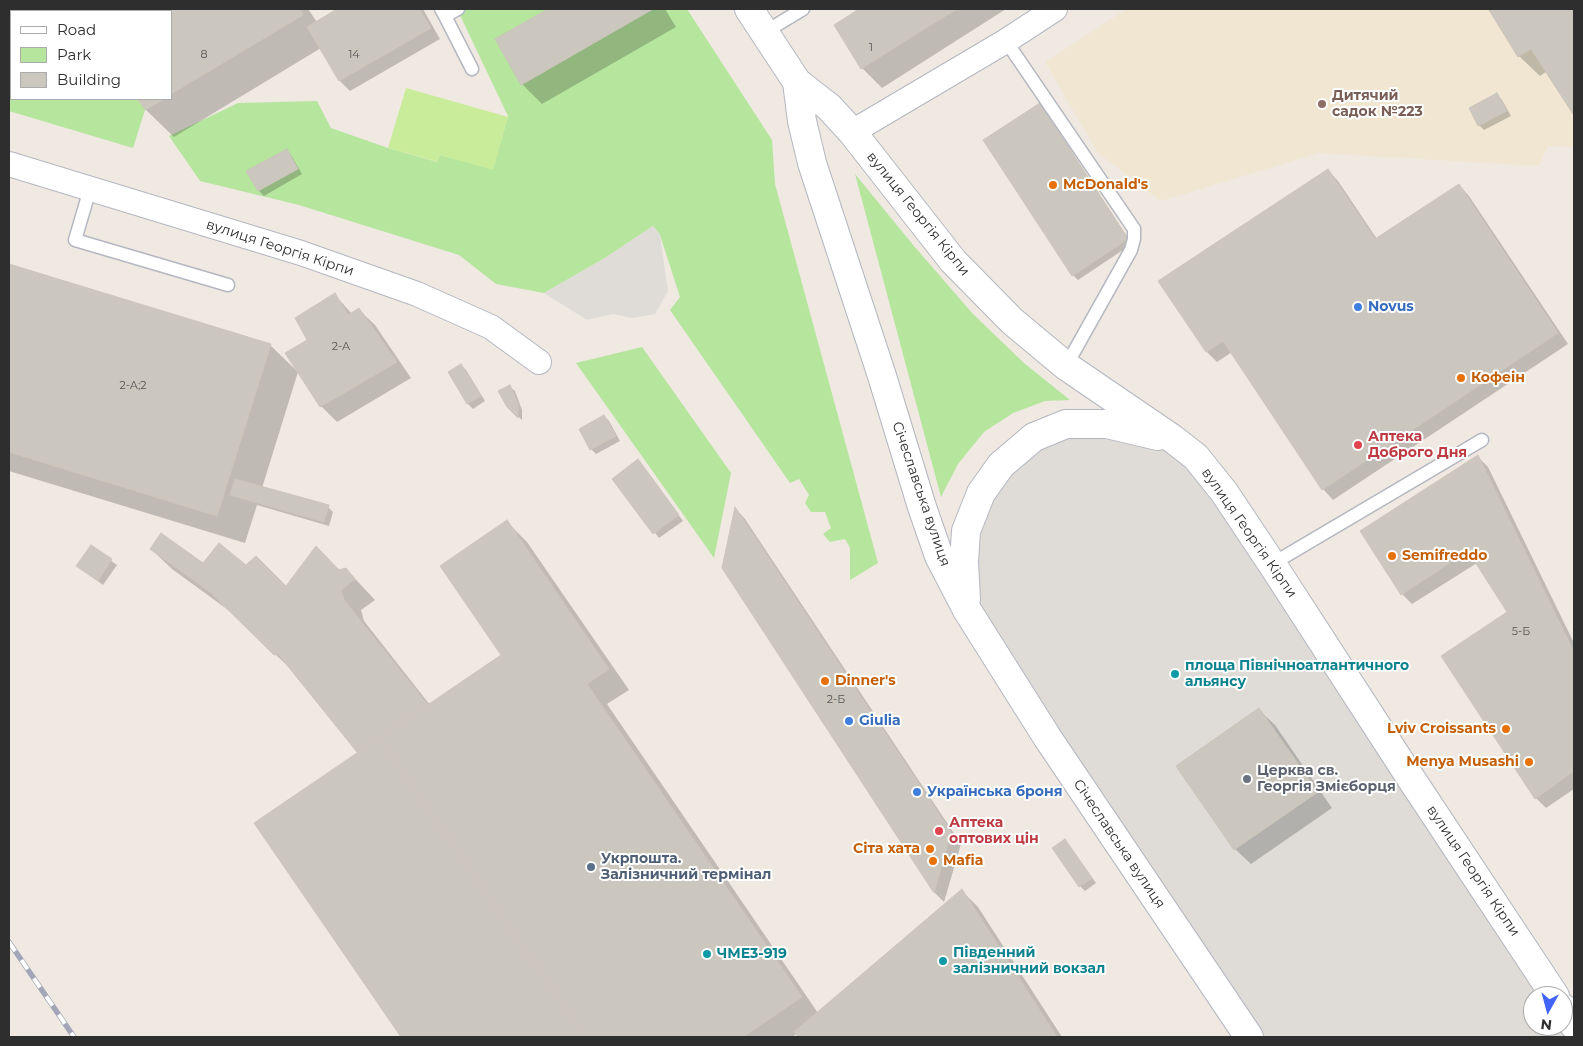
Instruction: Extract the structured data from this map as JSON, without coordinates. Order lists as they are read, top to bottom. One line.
{"streets":{"street":["вулиця Георгія Кірпи","Січеславська вулиця"]},"crossings":[["вулиця Георгія Кірпи","Січеславська вулиця"]],"places":["Дитячий садок №223","McDonald's","Novus","Кофеiн","Аптека Доброго Дня","Semifreddo","площа Північноатлантичного альянсу","Dinner's","Giulia","Lviv Croissants","Menya Musashi","Церква св. Георгія Змієборця","Українська броня","Аптека оптових цін","Сіта хата","Mafia","Укрпошта. Залізничний термінал","ЧМЕ3-919","Південний залізничний вокзал"],"house_numbers":["1","8","14","2-А","2-А;2","5-Б","2-Б"],"legend":["Road","Park","Building"],"north":"bottom"}
